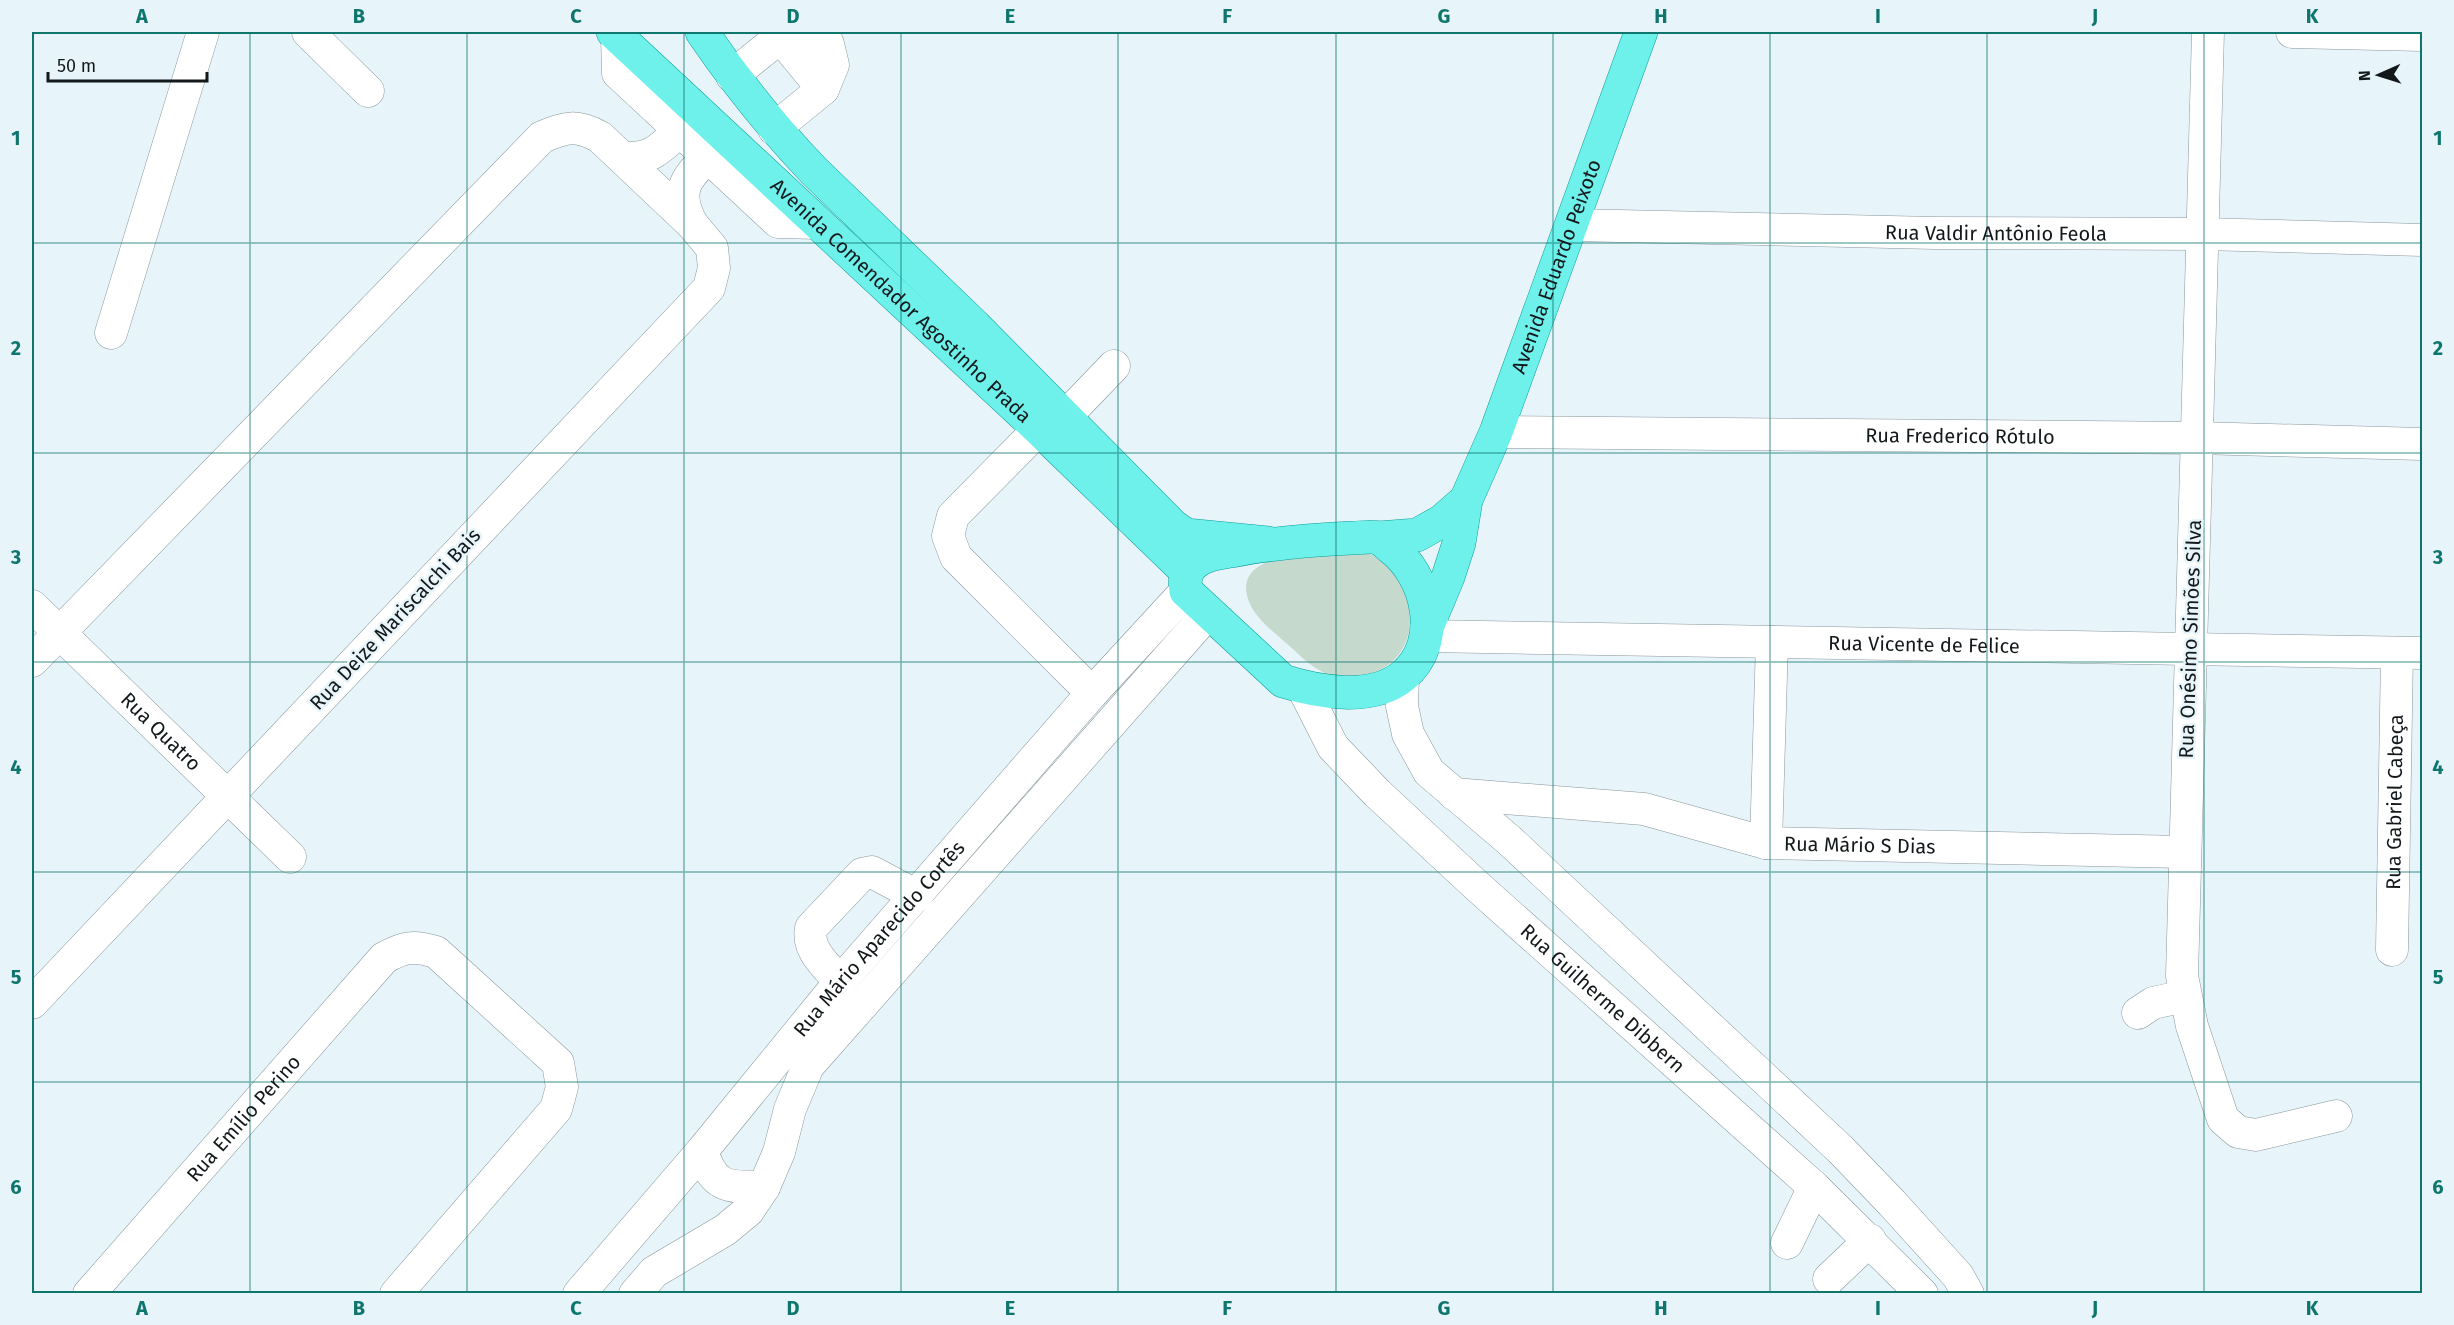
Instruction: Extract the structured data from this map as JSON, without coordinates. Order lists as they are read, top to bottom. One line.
{"streets":{"main road":["Avenida Eduardo Peixoto","Avenida Comendador Agostinho Prada"],"street":["Rua Valdir Antônio Feola","Rua Frederico Rótulo","Rua Deize Mariscalchi Bais","Rua Onésimo Simões Silva","Rua Vicente de Felice","Rua Quatro","Rua Gabriel Cabeça","Rua Mário S Dias","Rua Mário Aparecido Cortês","Rua Guilherme Dibbern","Rua Emílio Perino"]},"crossings":[["Rua Valdir Antônio Feola","Avenida Eduardo Peixoto"],["Rua Valdir Antônio Feola","Rua Onésimo Simões Silva"],["Avenida Eduardo Peixoto","Avenida Comendador Agostinho Prada"],["Avenida Eduardo Peixoto","Rua Frederico Rótulo"],["Avenida Eduardo Peixoto","Rua Vicente de Felice"],["Avenida Eduardo Peixoto","Rua Mário Aparecido Cortês"],["Avenida Eduardo Peixoto","Rua Guilherme Dibbern"],["Avenida Comendador Agostinho Prada","Rua Vicente de Felice"],["Avenida Comendador Agostinho Prada","Rua Mário Aparecido Cortês"],["Avenida Comendador Agostinho Prada","Rua Guilherme Dibbern"],["Rua Frederico Rótulo","Rua Onésimo Simões Silva"],["Rua Deize Mariscalchi Bais","Rua Quatro"],["Rua Onésimo Simões Silva","Rua Vicente de Felice"],["Rua Onésimo Simões Silva","Rua Mário S Dias"],["Rua Vicente de Felice","Rua Gabriel Cabeça"],["Rua Vicente de Felice","Rua Mário Aparecido Cortês"],["Rua Vicente de Felice","Rua Guilherme Dibbern"],["Rua Mário Aparecido Cortês","Rua Guilherme Dibbern"]],"scale_bar":"50 m","north":"left","grid":{"columns":["A","B","C","D","E","F","G","H","I","J","K"],"rows":["1","2","3","4","5","6"]}}
